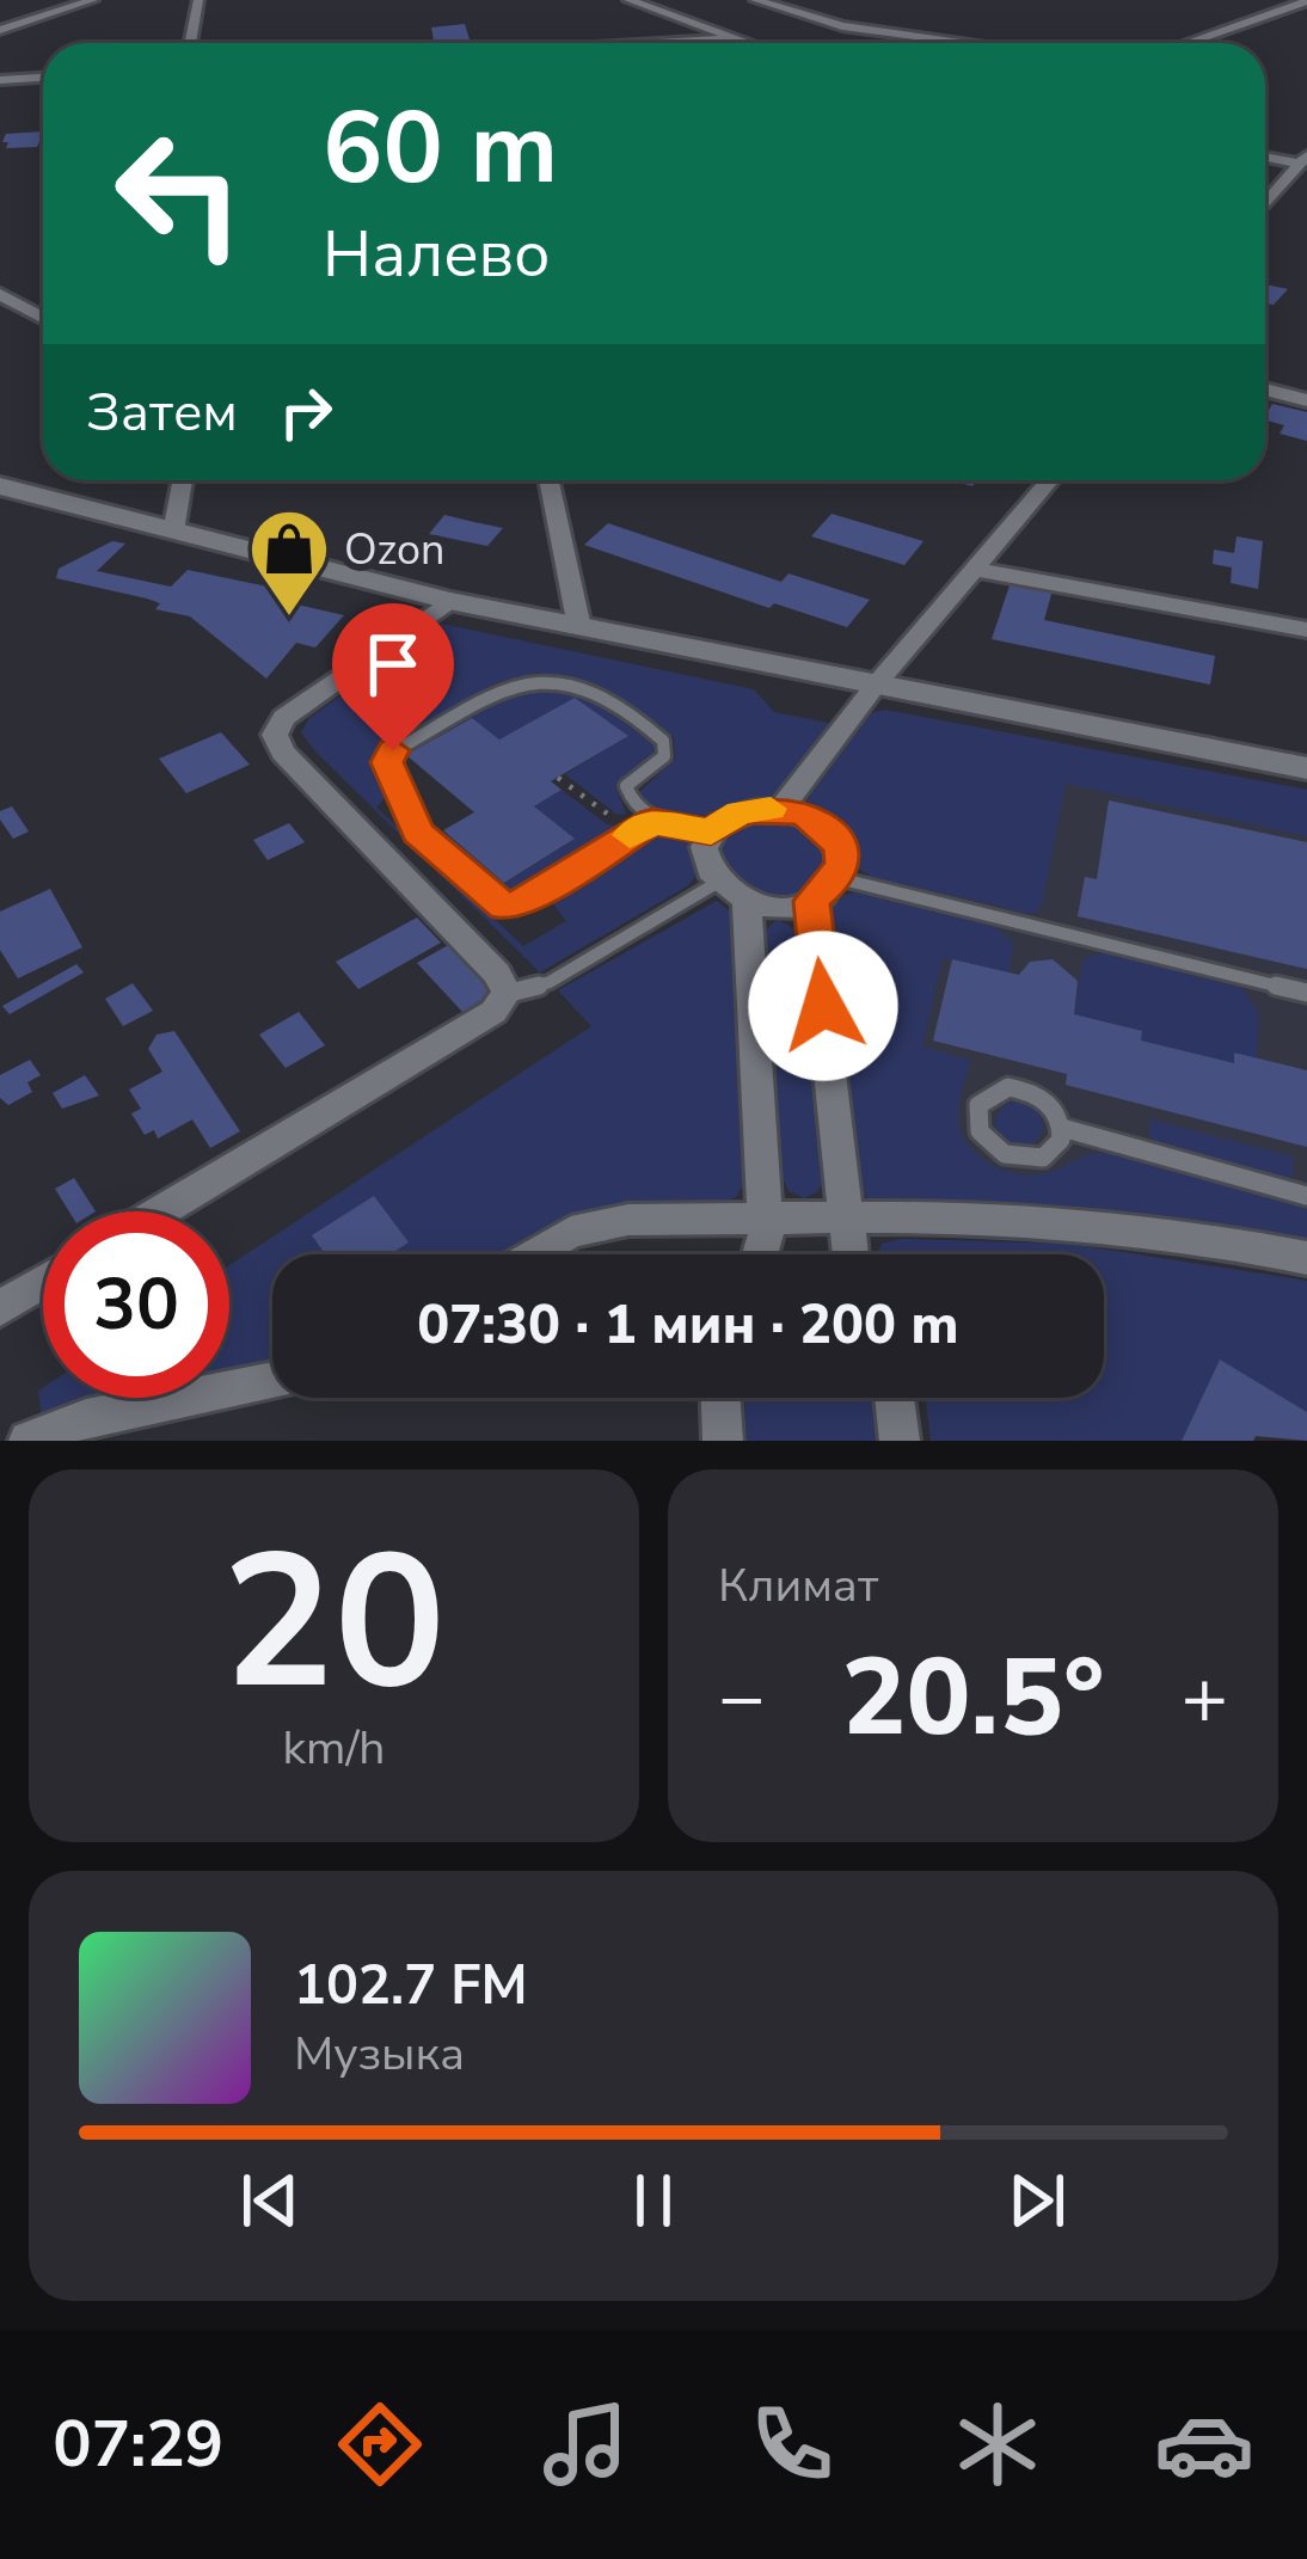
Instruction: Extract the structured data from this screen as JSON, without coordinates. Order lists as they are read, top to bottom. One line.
{"places":{"shop":["Ozon"]},"page":{"turn":["60 m","Налево"],"then":"Затем","limit":"30","trip":"07:30 · 1 мин · 200 m","tile":[["20","km/h"],"Климат"],"heat":["−","20.5°","+"],"song":["102.7 FM","Музыка"],"tabs":"07:29"}}
